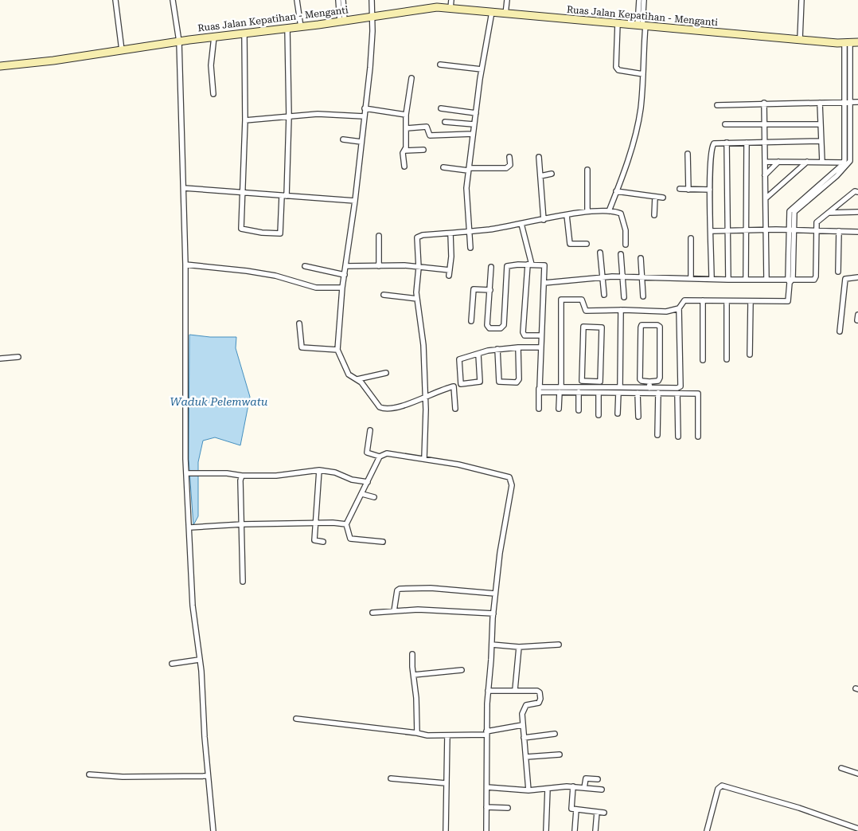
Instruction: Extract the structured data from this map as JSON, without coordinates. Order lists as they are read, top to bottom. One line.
{"streets":{"main road":["Ruas Jalan Kepatihan - Menganti"]},"water":["Waduk Pelemwatu"]}
